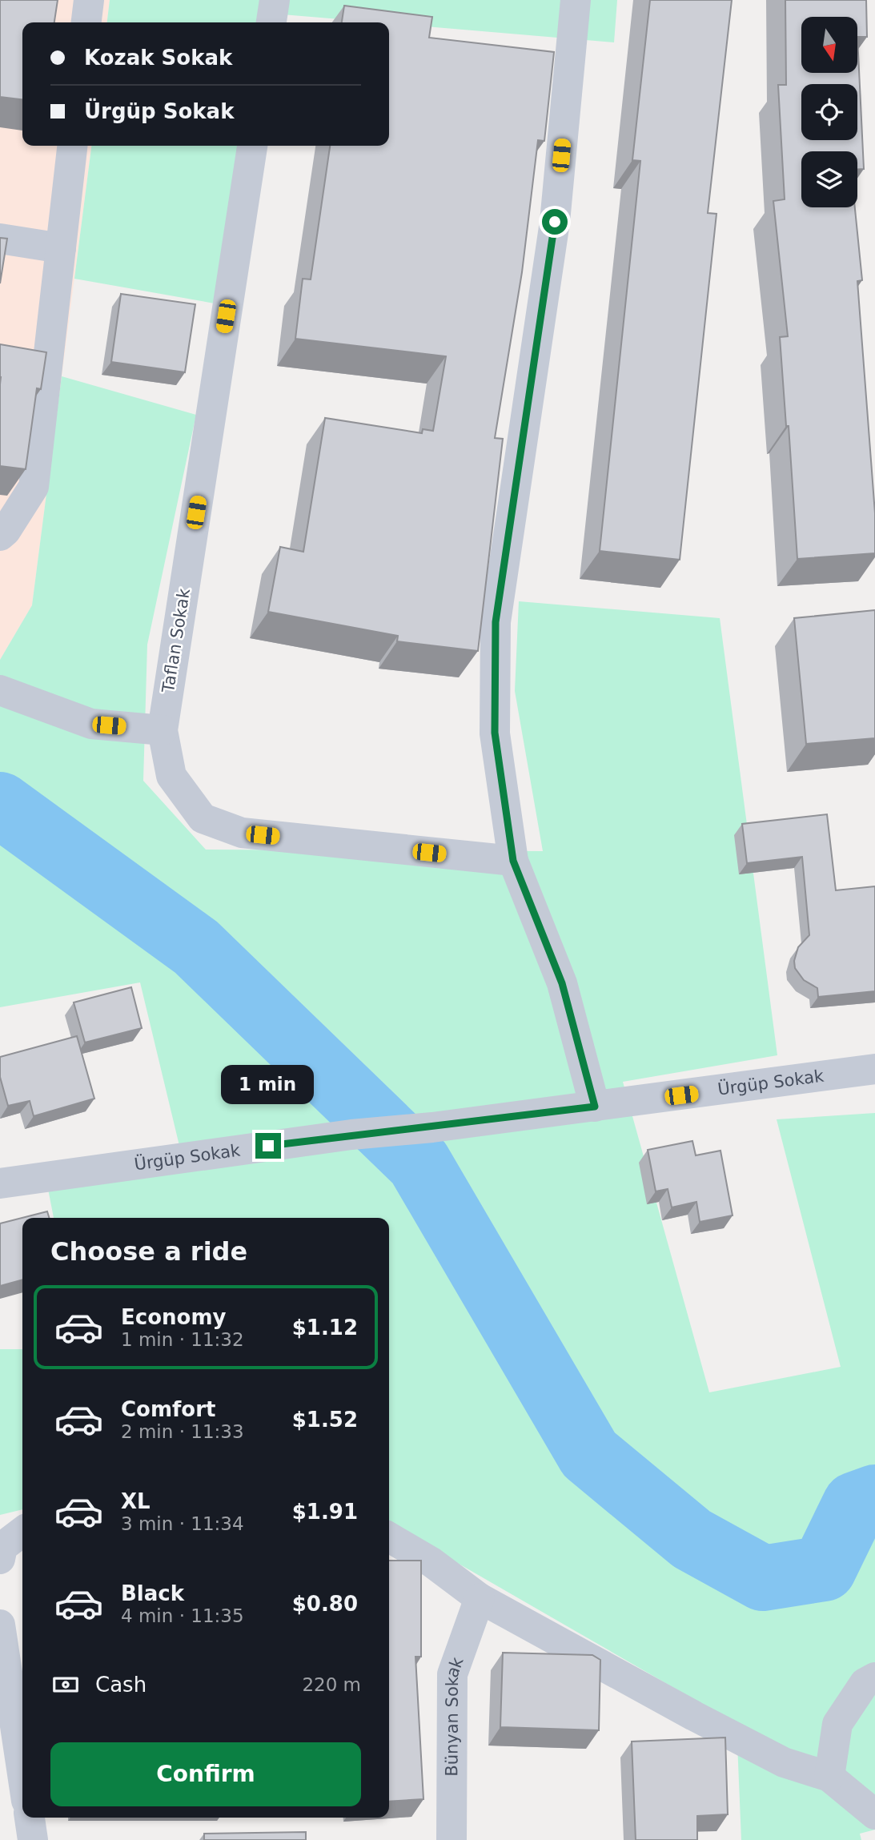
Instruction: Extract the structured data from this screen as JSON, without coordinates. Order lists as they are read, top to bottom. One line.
{"streets":{"street":["Taflan Sokak","Ürgüp Sokak","Bünyan Sokak"]},"north":"bottom","page":{"banner":["Kozak Sokak","Ürgüp Sokak"],"bubble":"1 min","heading":"Choose a ride","list":[{"name":"Economy","note":"1 min · 11:32","value":"$1.12"},{"name":"Comfort","note":"2 min · 11:33","value":"$1.52"},{"name":"XL","note":"3 min · 11:34","value":"$1.91"},{"name":"Black","note":"4 min · 11:35","value":"$0.80"}],"pay":["Cash","220 m"],"buttons":"Confirm"}}
